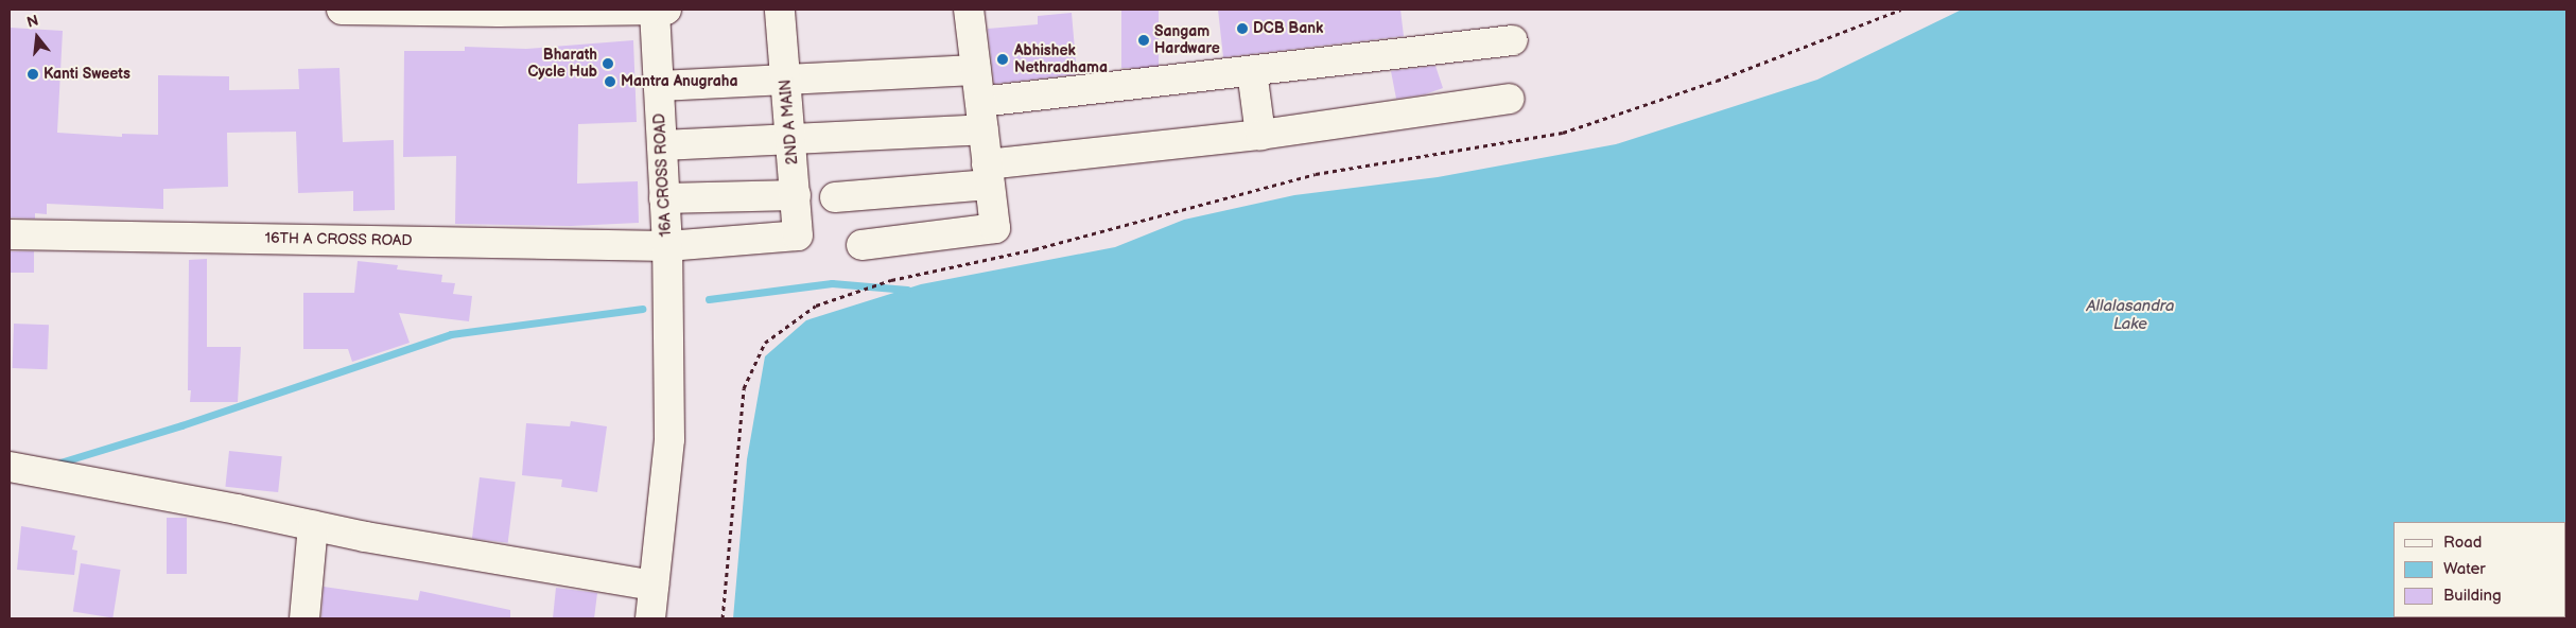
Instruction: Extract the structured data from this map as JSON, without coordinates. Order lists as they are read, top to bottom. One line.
{"streets":{"street":["2ND A MAIN","16A CROSS ROAD","16TH A CROSS ROAD"]},"crossings":[["2ND A MAIN","16TH A CROSS ROAD"],["16A CROSS ROAD","16TH A CROSS ROAD"]],"water":["Allalasandra Lake"],"places":["DCB Bank","Sangam Hardware","Abhishek Nethradhama","Bharath Cycle Hub","Kanti Sweets","Mantra Anugraha"],"legend":["Road","Water","Building"],"north":"top"}
